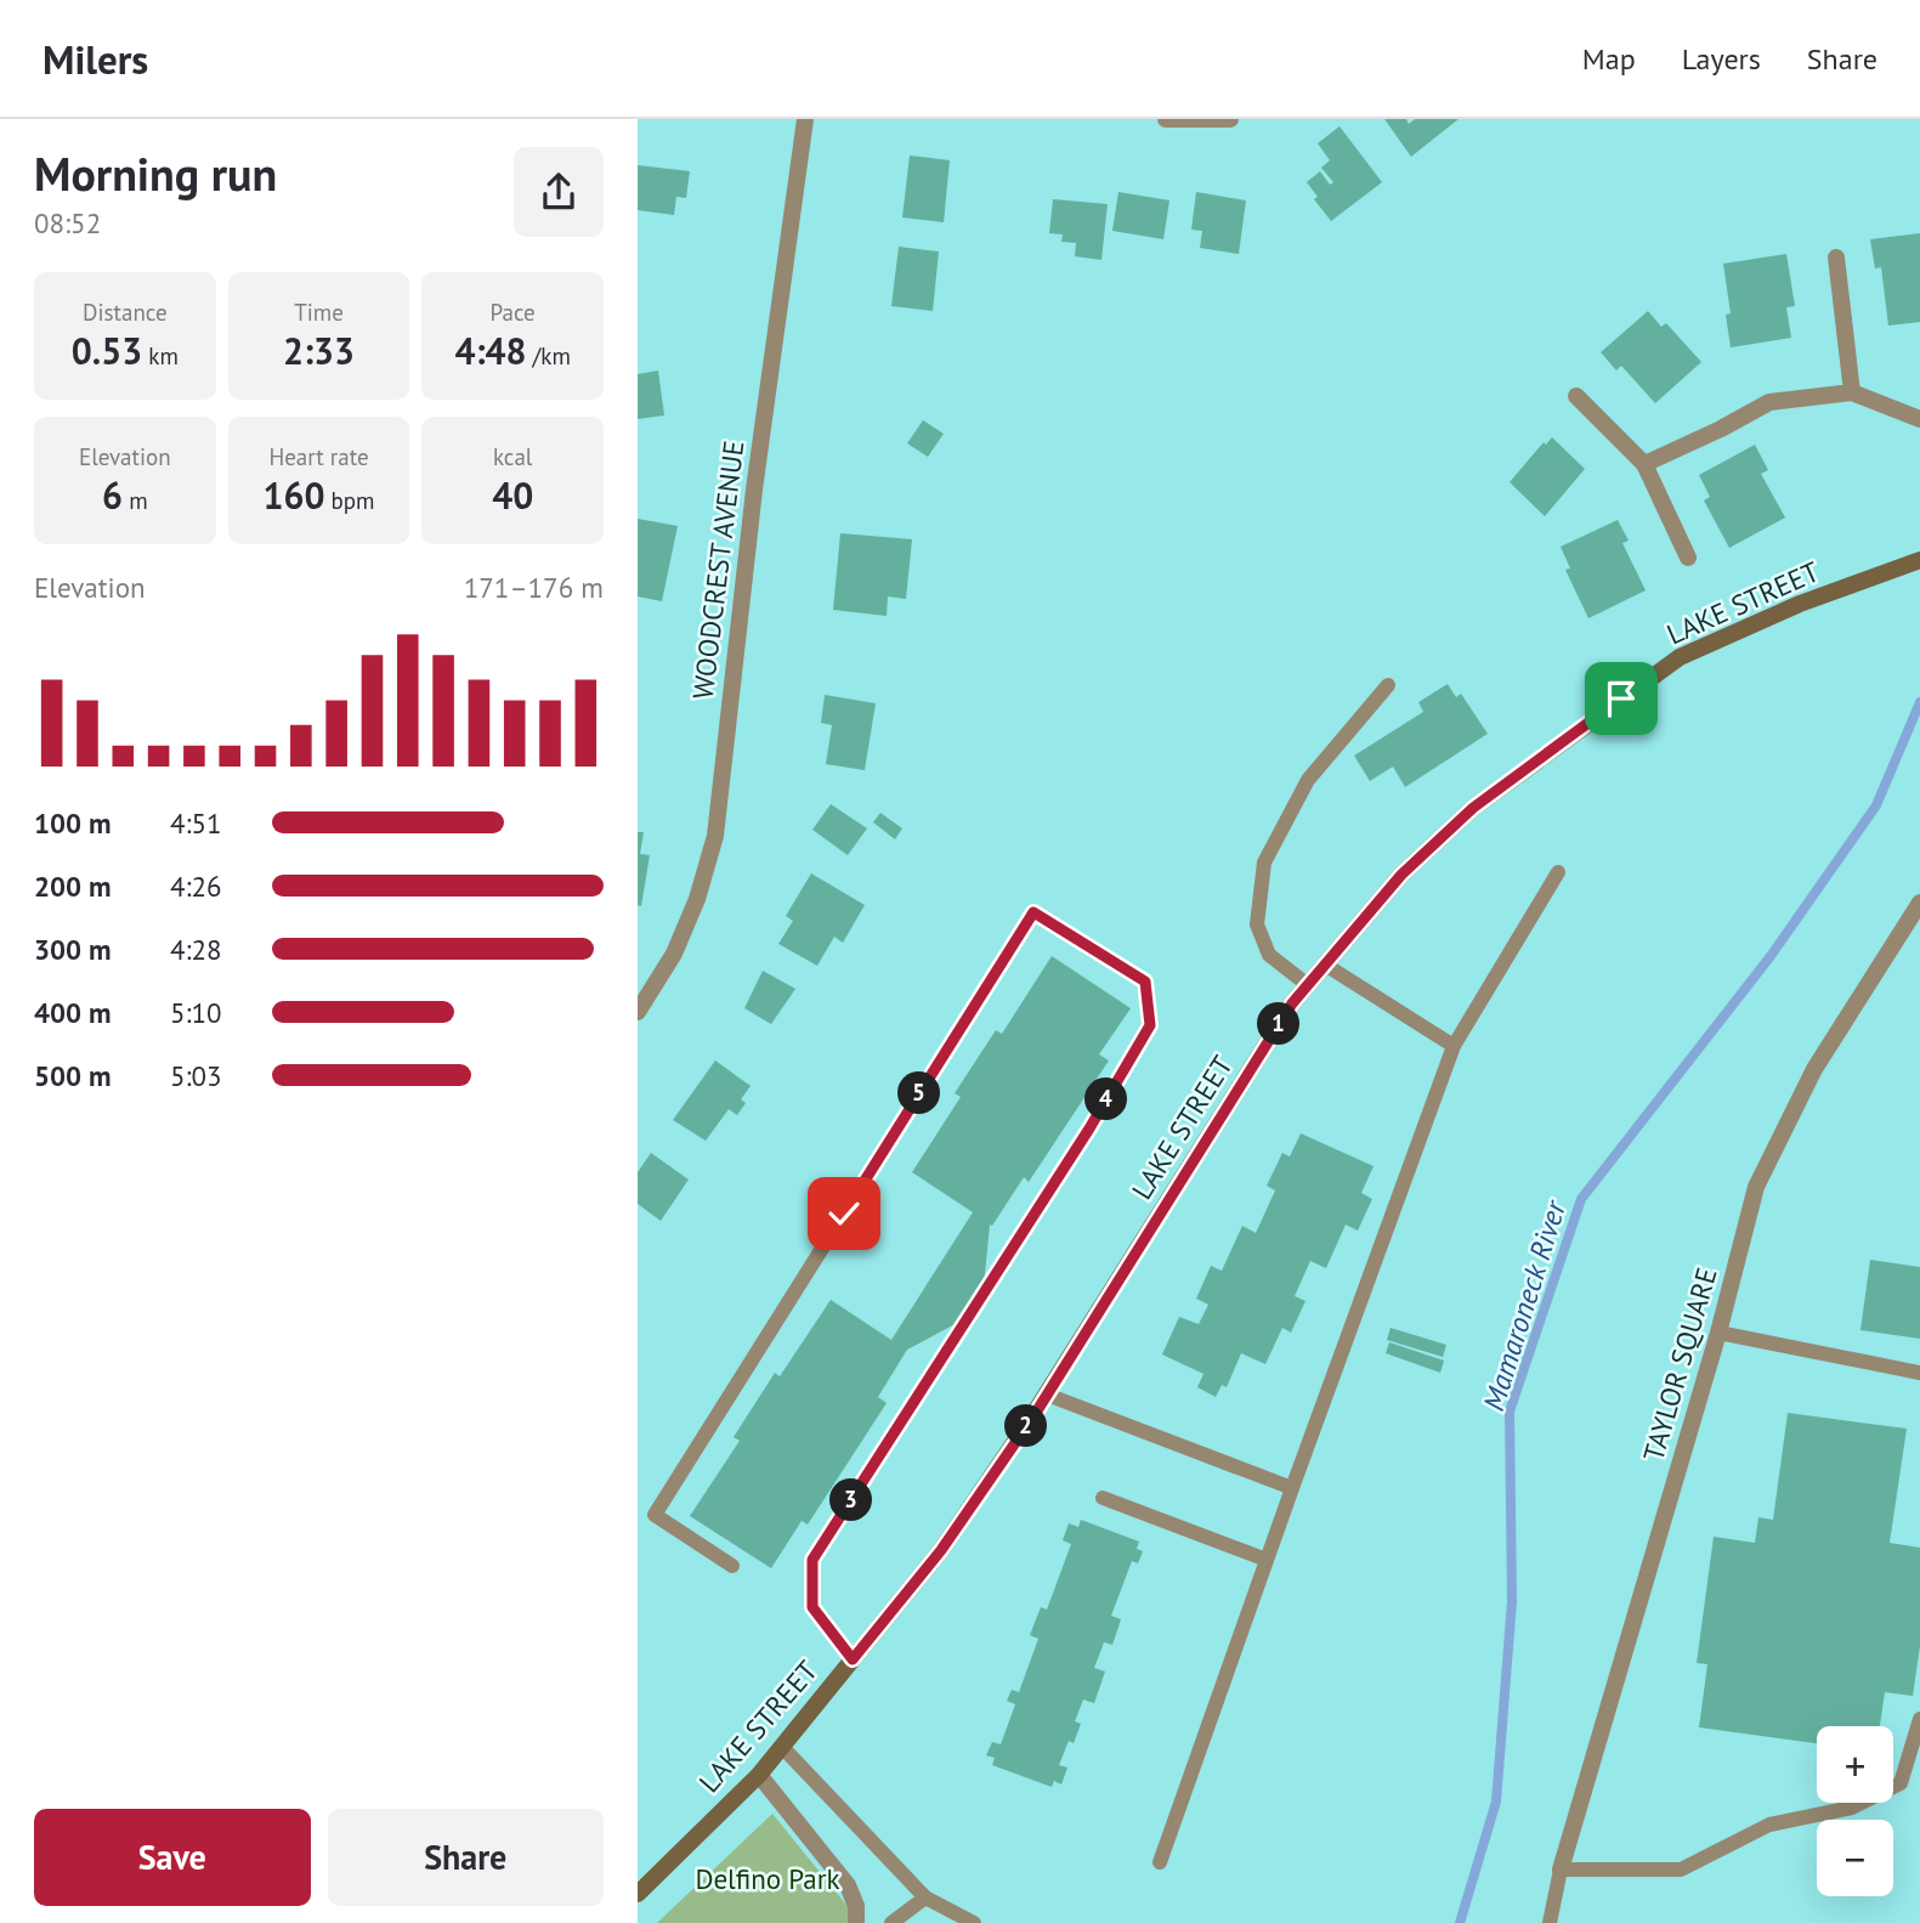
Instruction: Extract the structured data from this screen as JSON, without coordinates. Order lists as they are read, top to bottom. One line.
{"streets":{"main road":["LAKE STREET"],"street":["WOODCREST AVENUE","TAYLOR SQUARE"]},"water":["Mamaroneck River"],"parks":["Delfino Park"],"page":{"header":"Milers","nav":["Map","Layers","Share"],"heading":["Morning run","08:52"],"stats":[["Distance","0.53 km"],["Time","2:33"],["Pace","4:48 /km"],["Elevation","6 m"],["Heart rate","160 bpm"],["kcal","40"]],"chart":["Elevation","171–176 m"],"list":[{"name":"100 m","note":"4:51"},{"name":"200 m","note":"4:26"},{"name":"300 m","note":"4:28"},{"name":"400 m","note":"5:10"},{"name":"500 m","note":"5:03"}],"pins":["1","5","4","2","3"],"map_buttons":["+","−"],"buttons":["Save","Share"]}}
